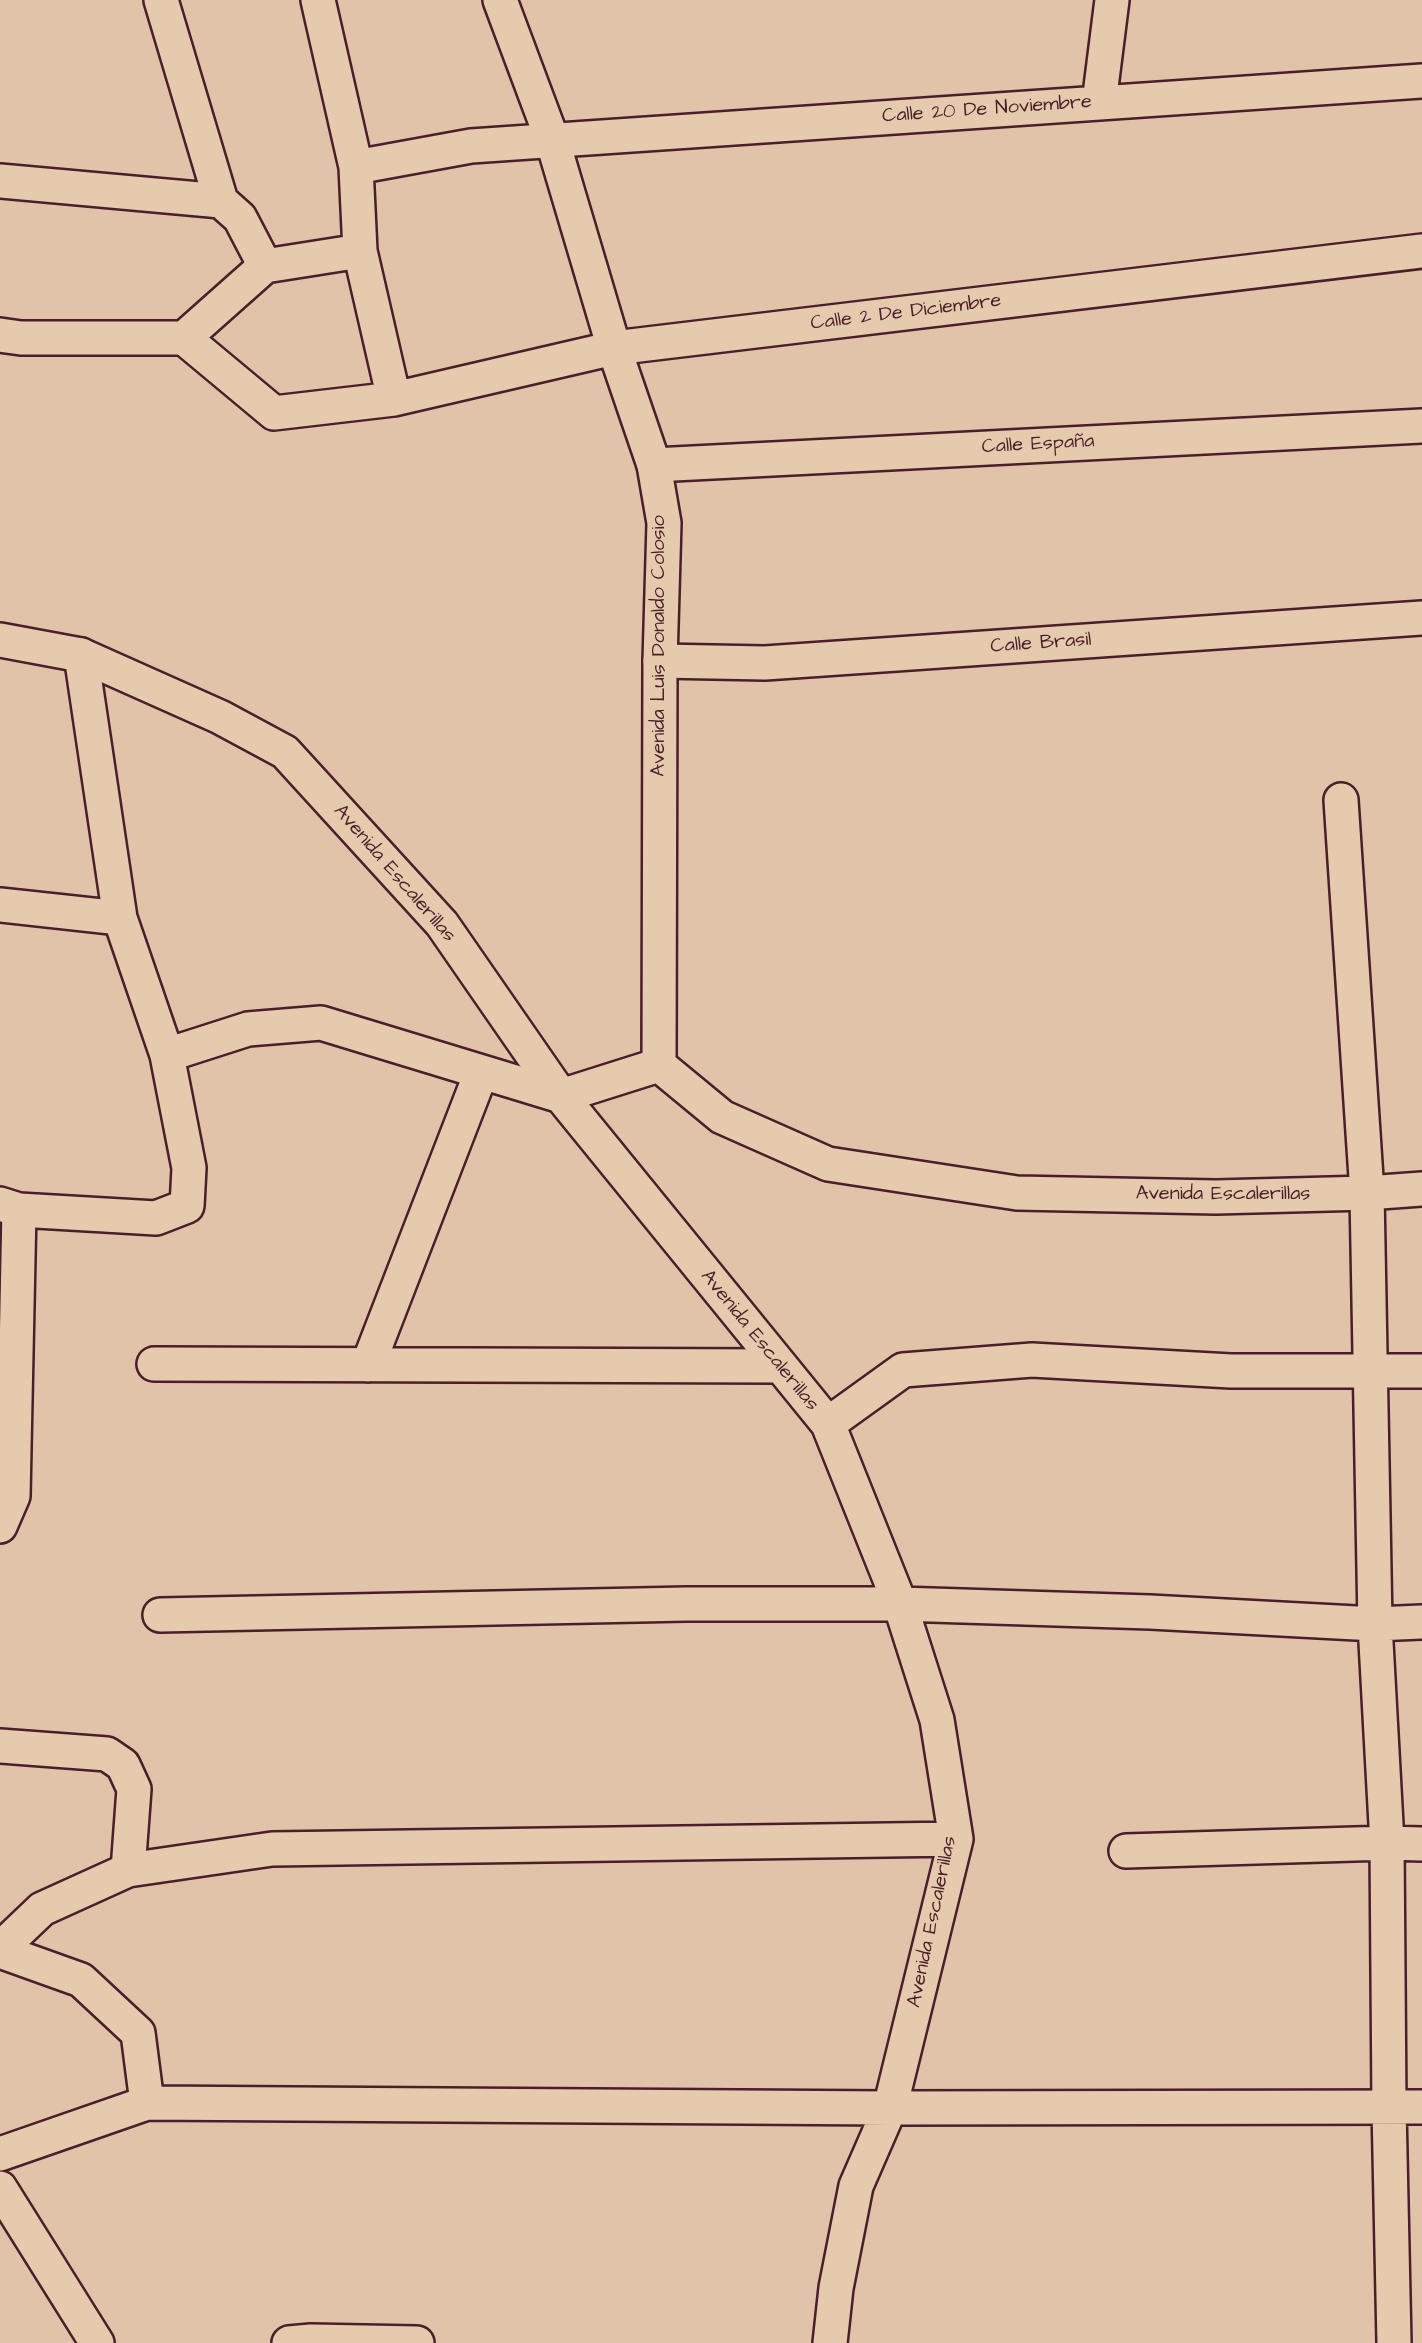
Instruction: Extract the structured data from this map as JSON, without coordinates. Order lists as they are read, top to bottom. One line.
{"streets":{"street":["Calle 20 De Noviembre","Calle 2 De Diciembre","Calle España","Calle Brasil","Avenida Luis Donaldo Colosio","Avenida Escalerillas"]},"crossings":[["Calle 20 De Noviembre","Avenida Luis Donaldo Colosio"],["Calle 2 De Diciembre","Avenida Luis Donaldo Colosio"],["Calle España","Avenida Luis Donaldo Colosio"],["Calle Brasil","Avenida Luis Donaldo Colosio"],["Avenida Luis Donaldo Colosio","Avenida Escalerillas"]]}
